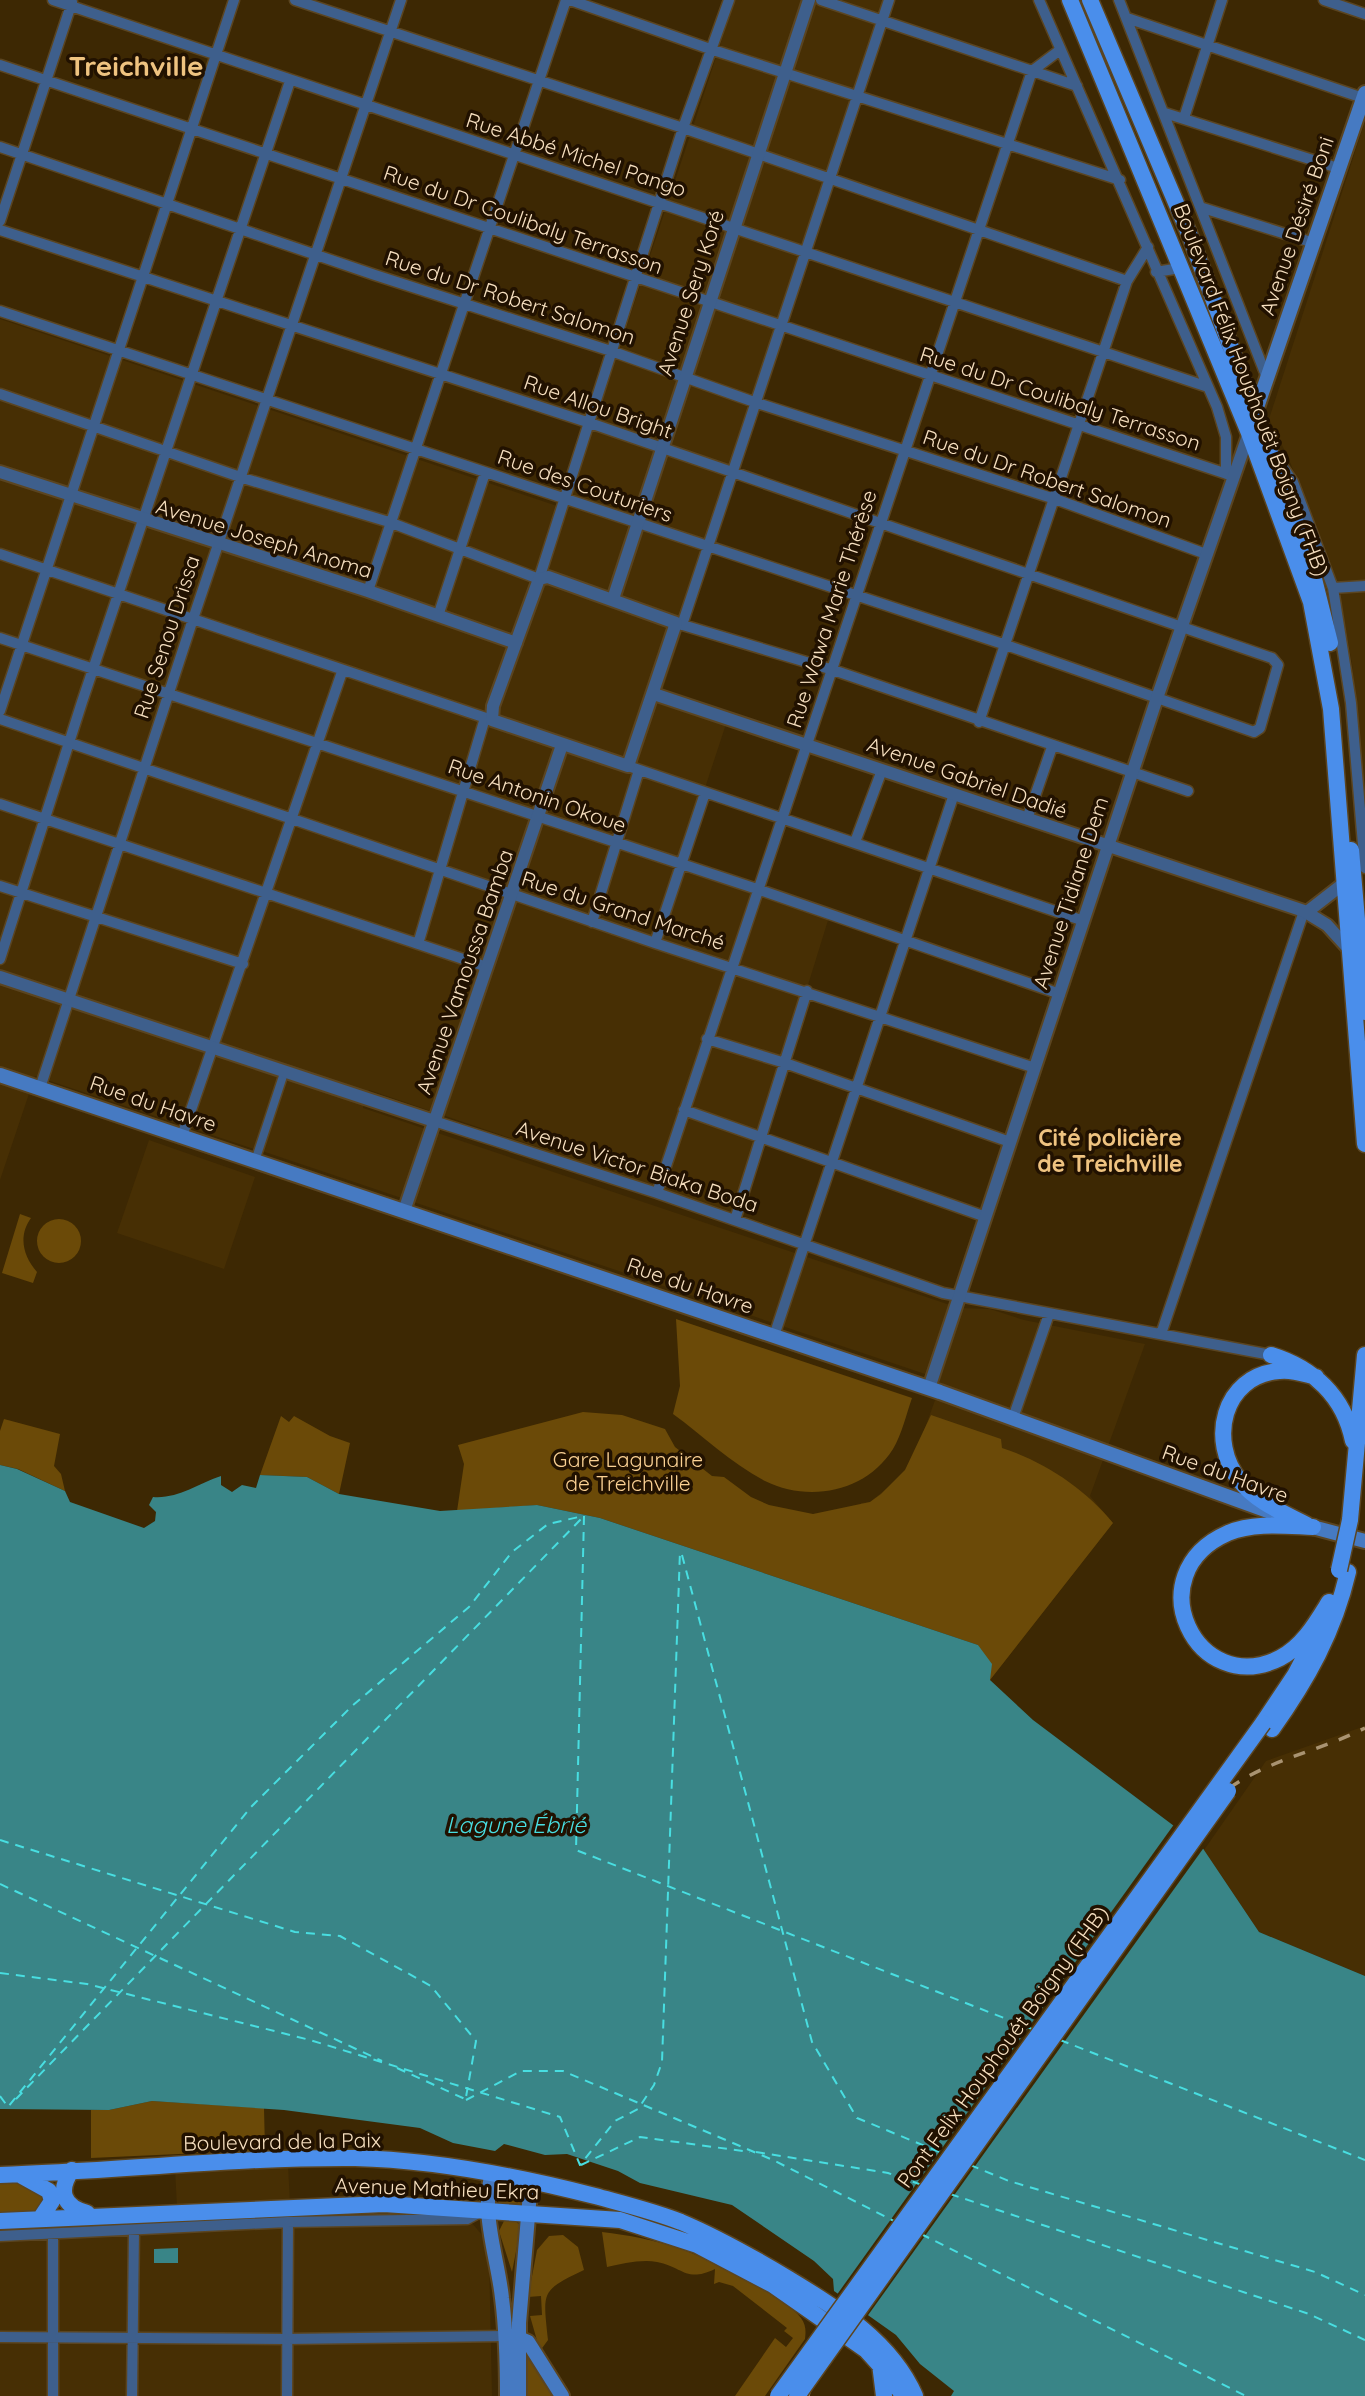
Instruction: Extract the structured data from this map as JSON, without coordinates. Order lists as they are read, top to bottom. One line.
{"streets":{"main road":["Avenue Désiré Boni","Boulevard Félix Houphouët Boigny (FHB)","Avenue Tidiane Dem","Rue du Havre","Pont Felix Houphouét Boigny (FHB)","Boulevard de la Paix","Avenue Mathieu Ekra"],"street":["Rue Abbé Michel Pango","Rue du Dr Coulibaly Terrasson","Avenue Sery Koré","Rue du Dr Robert Salomon","Rue Allou Bright","Rue des Couturiers","Avenue Joseph Anoma","Rue Wawa Marie Thérèse","Rue Senou Drissa","Avenue Gabriel Dadié","Rue Antonin Okoue","Rue du Grand Marché","Avenue Vamoussa Bamba","Avenue Victor Biaka Boda"]},"crossings":[["Rue Abbé Michel Pango","Avenue Sery Koré"],["Rue Abbé Michel Pango","Rue Wawa Marie Thérèse"],["Rue Abbé Michel Pango","Rue Senou Drissa"],["Rue du Dr Coulibaly Terrasson","Avenue Sery Koré"],["Rue du Dr Coulibaly Terrasson","Rue Wawa Marie Thérèse"],["Rue du Dr Coulibaly Terrasson","Rue Senou Drissa"],["Rue du Dr Coulibaly Terrasson","Avenue Tidiane Dem"],["Avenue Désiré Boni","Boulevard Félix Houphouët Boigny (FHB)"],["Avenue Désiré Boni","Avenue Tidiane Dem"],["Avenue Sery Koré","Rue du Dr Robert Salomon"],["Avenue Sery Koré","Rue Allou Bright"],["Avenue Sery Koré","Rue des Couturiers"],["Rue du Dr Robert Salomon","Rue Wawa Marie Thérèse"],["Rue du Dr Robert Salomon","Rue Senou Drissa"],["Rue du Dr Robert Salomon","Avenue Tidiane Dem"],["Boulevard Félix Houphouët Boigny (FHB)","Avenue Gabriel Dadié"],["Boulevard Félix Houphouët Boigny (FHB)","Avenue Tidiane Dem"],["Rue Allou Bright","Rue des Couturiers"],["Rue Allou Bright","Rue Wawa Marie Thérèse"],["Rue Allou Bright","Rue Senou Drissa"],["Rue Allou Bright","Avenue Tidiane Dem"],["Rue des Couturiers","Rue Wawa Marie Thérèse"],["Rue des Couturiers","Rue Senou Drissa"],["Rue des Couturiers","Avenue Tidiane Dem"],["Avenue Joseph Anoma","Rue Senou Drissa"],["Rue Wawa Marie Thérèse","Avenue Gabriel Dadié"],["Rue Wawa Marie Thérèse","Rue Antonin Okoue"],["Rue Wawa Marie Thérèse","Rue du Grand Marché"],["Rue Wawa Marie Thérèse","Avenue Victor Biaka Boda"],["Rue Senou Drissa","Rue Antonin Okoue"],["Rue Senou Drissa","Rue du Grand Marché"],["Rue Senou Drissa","Rue du Havre"],["Rue Senou Drissa","Avenue Victor Biaka Boda"],["Avenue Gabriel Dadié","Avenue Tidiane Dem"],["Rue Antonin Okoue","Avenue Tidiane Dem"],["Rue Antonin Okoue","Avenue Vamoussa Bamba"],["Avenue Tidiane Dem","Rue du Grand Marché"],["Avenue Tidiane Dem","Rue du Havre"],["Avenue Tidiane Dem","Avenue Victor Biaka Boda"],["Rue du Grand Marché","Avenue Vamoussa Bamba"],["Avenue Vamoussa Bamba","Rue du Havre"],["Avenue Vamoussa Bamba","Avenue Victor Biaka Boda"]],"districts":["Treichville","Cité policière de Treichville"],"water":["Lagune Ébrié"],"parks":["Gare Lagunaire de Treichville"]}
